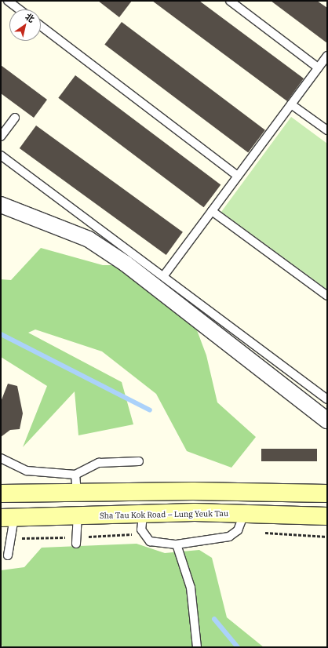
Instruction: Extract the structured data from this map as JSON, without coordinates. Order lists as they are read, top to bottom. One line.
{"streets":{"main road":["Sha Tau Kok Road – Lung Yeuk Tau"]},"north":"top right"}
